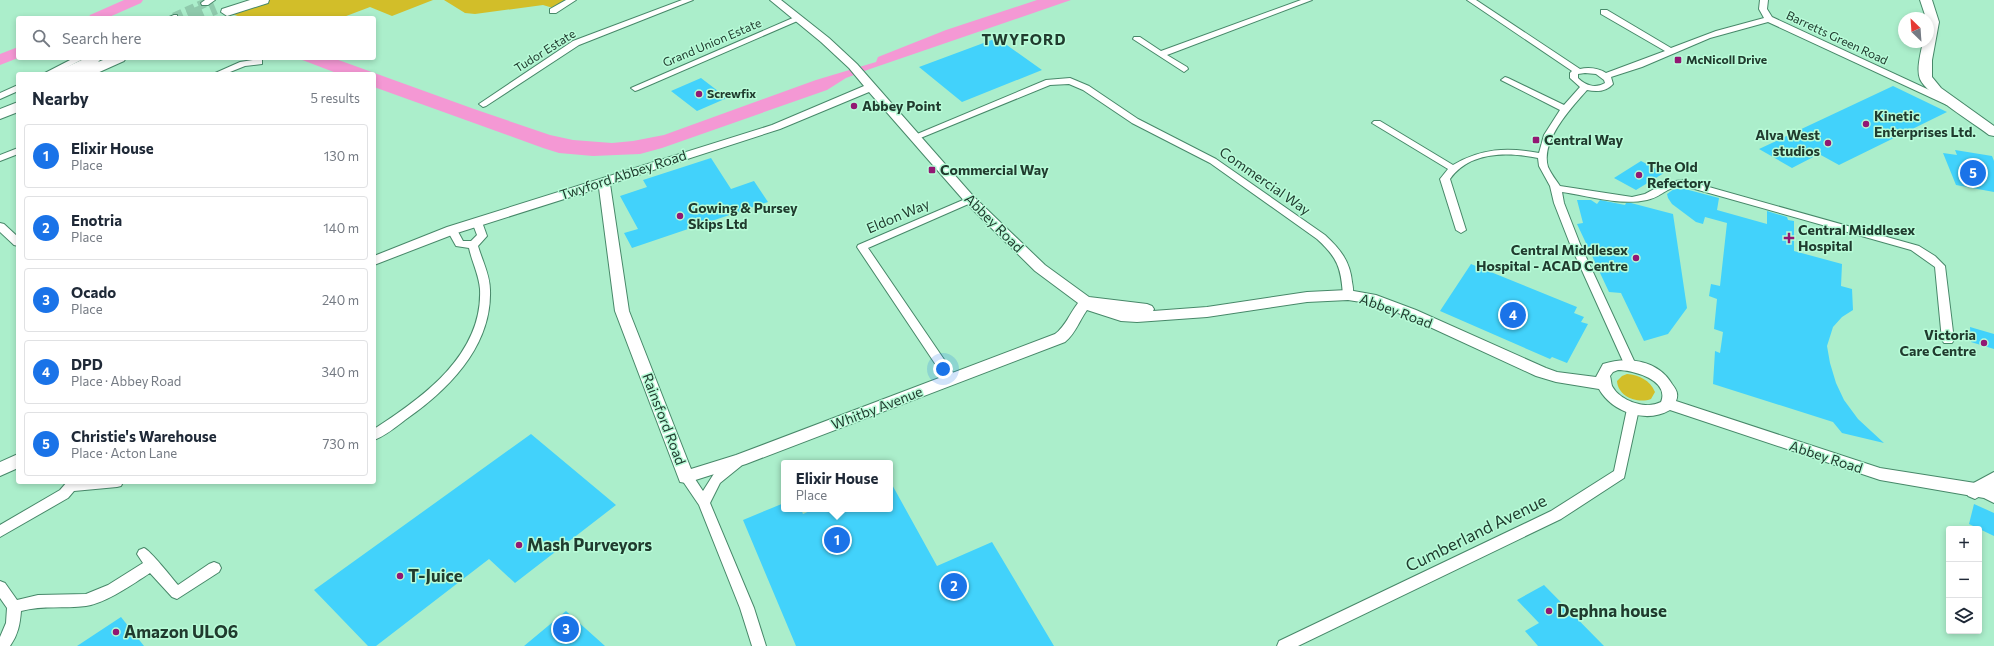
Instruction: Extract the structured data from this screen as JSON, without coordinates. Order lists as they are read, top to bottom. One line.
{"streets":{"street":["Barretts Green Road","Grand Union Estate","Tudor Estate","Twyford Abbey Road","Commercial Way","Eldon Way","Abbey Road","Whitby Avenue","Rainsford Road","Cumberland Avenue"]},"crossings":[["Grand Union Estate","Abbey Road"],["Twyford Abbey Road","Abbey Road"],["Twyford Abbey Road","Rainsford Road"],["Commercial Way","Abbey Road"],["Eldon Way","Abbey Road"],["Eldon Way","Whitby Avenue"],["Abbey Road","Whitby Avenue"],["Abbey Road","Cumberland Avenue"],["Whitby Avenue","Rainsford Road"]],"districts":["TWYFORD"],"places":{"transit":["McNicoll Drive","Central Way","Commercial Way"],"other":["Screwfix","Abbey Point","Kinetic Enterprises Ltd.","Alva West studios","The Old Refectory","Gowing & Pursey Skips Ltd","Central Middlesex Hospital - ACAD Centre","Victoria Care Centre","Mash Purveyors","T-Juice","Dephna house","Amazon ULO6"],"health":["Central Middlesex Hospital"]},"north":"top left","page":{"search":"Search here","heading":["Nearby","5 results"],"list":[{"mark":"1","name":"Elixir House","note":"Place","value":"130 m"},{"mark":"2","name":"Enotria","note":"Place","value":"140 m"},{"mark":"3","name":"Ocado","note":"Place","value":"240 m"},{"mark":"4","name":"DPD","note":"Place · Abbey Road","value":"340 m"},{"mark":"5","name":"Christie's Warehouse","note":"Place · Acton Lane","value":"730 m"}],"pins":["5","4","1","2","3"],"popup":["Elixir House","Place"],"map_buttons":["+","−"]}}
